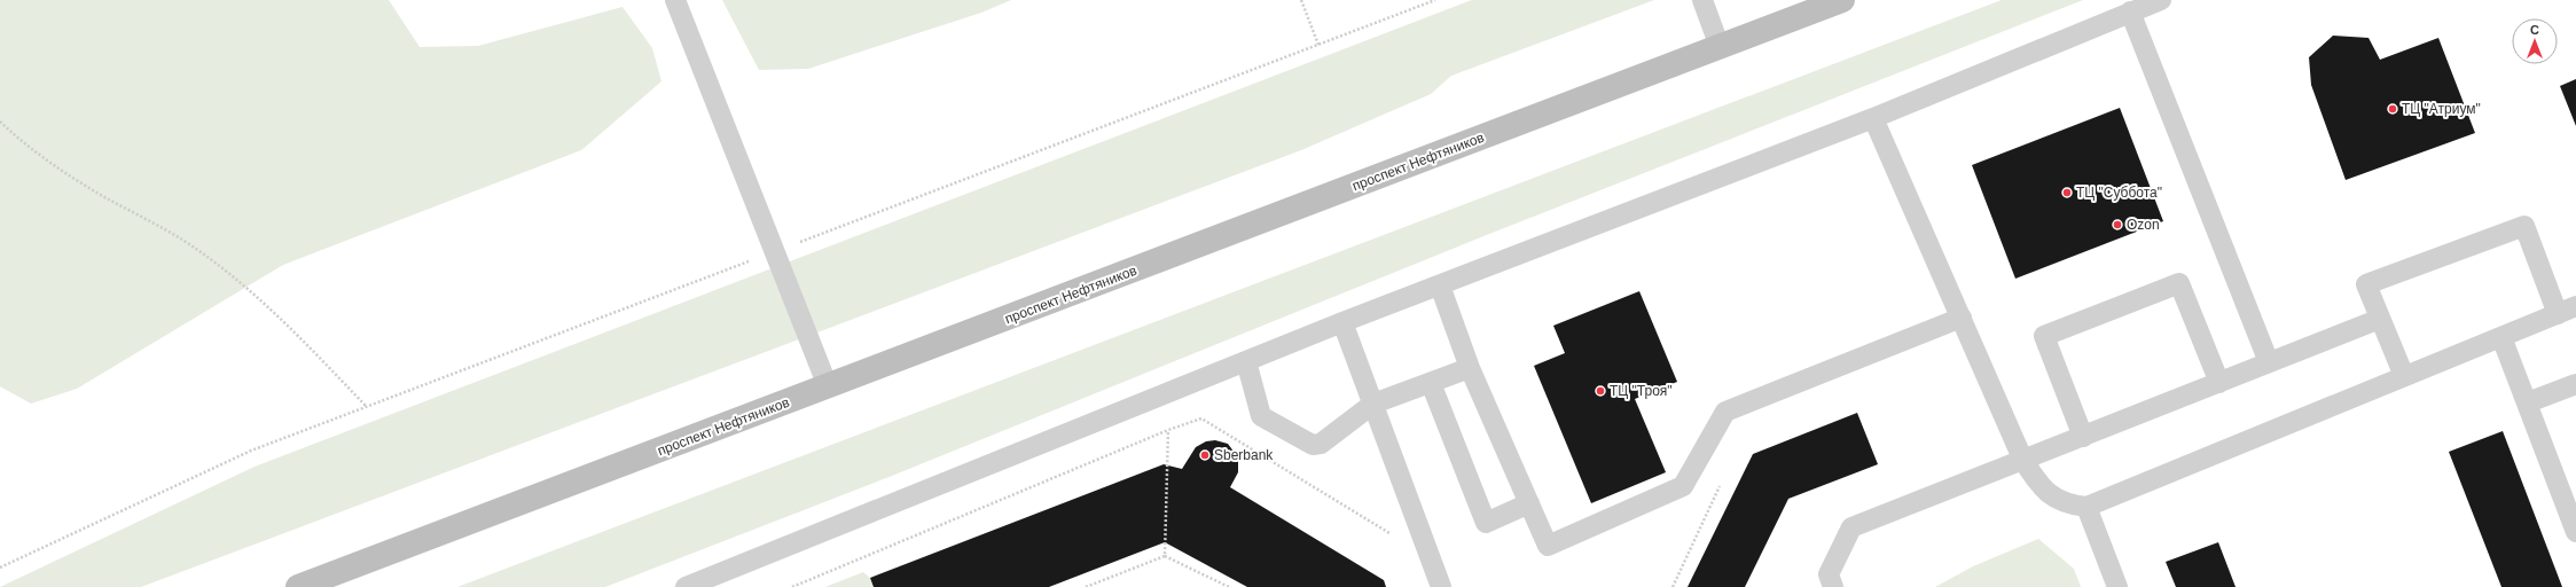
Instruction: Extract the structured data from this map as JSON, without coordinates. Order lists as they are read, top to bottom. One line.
{"streets":{"main road":["проспект Нефтяников"]},"places":["ТЦ \"Атриум\"","ТЦ \"Суббота\"","Ozon","ТЦ \"Троя\"","Sberbank"],"north":"top"}
